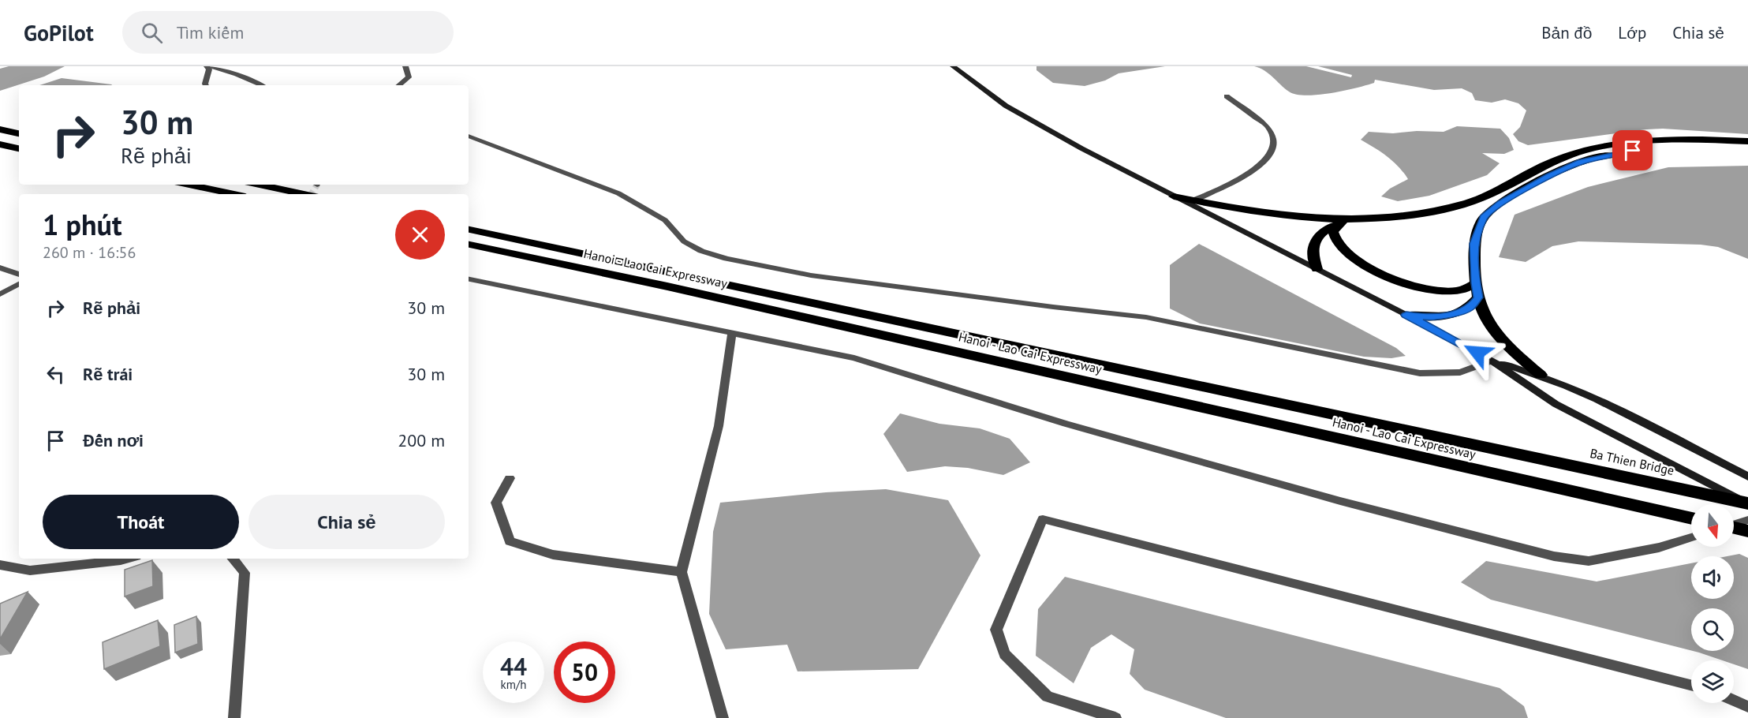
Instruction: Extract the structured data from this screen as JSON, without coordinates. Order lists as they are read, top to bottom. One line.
{"streets":{"highway":["Hanoi - Lao Cai Expressway","Ba Thien Bridge"]},"crossings":[["Hanoi - Lao Cai Expressway","Ba Thien Bridge"]],"north":"bottom","page":{"header":"GoPilot","search":"Tìm kiếm","nav":["Bản đồ","Lớp","Chia sẻ"],"turn":["30 m","Rẽ phải"],"heading":["1 phút","260 m · 16:56"],"list":[{"name":"Rẽ phải","value":"30 m"},{"name":"Rẽ trái","value":"30 m"},{"name":"Đến nơi","value":"200 m"}],"buttons":["Thoát","Chia sẻ"],"speed":"44 km/h","limit":"50"}}
